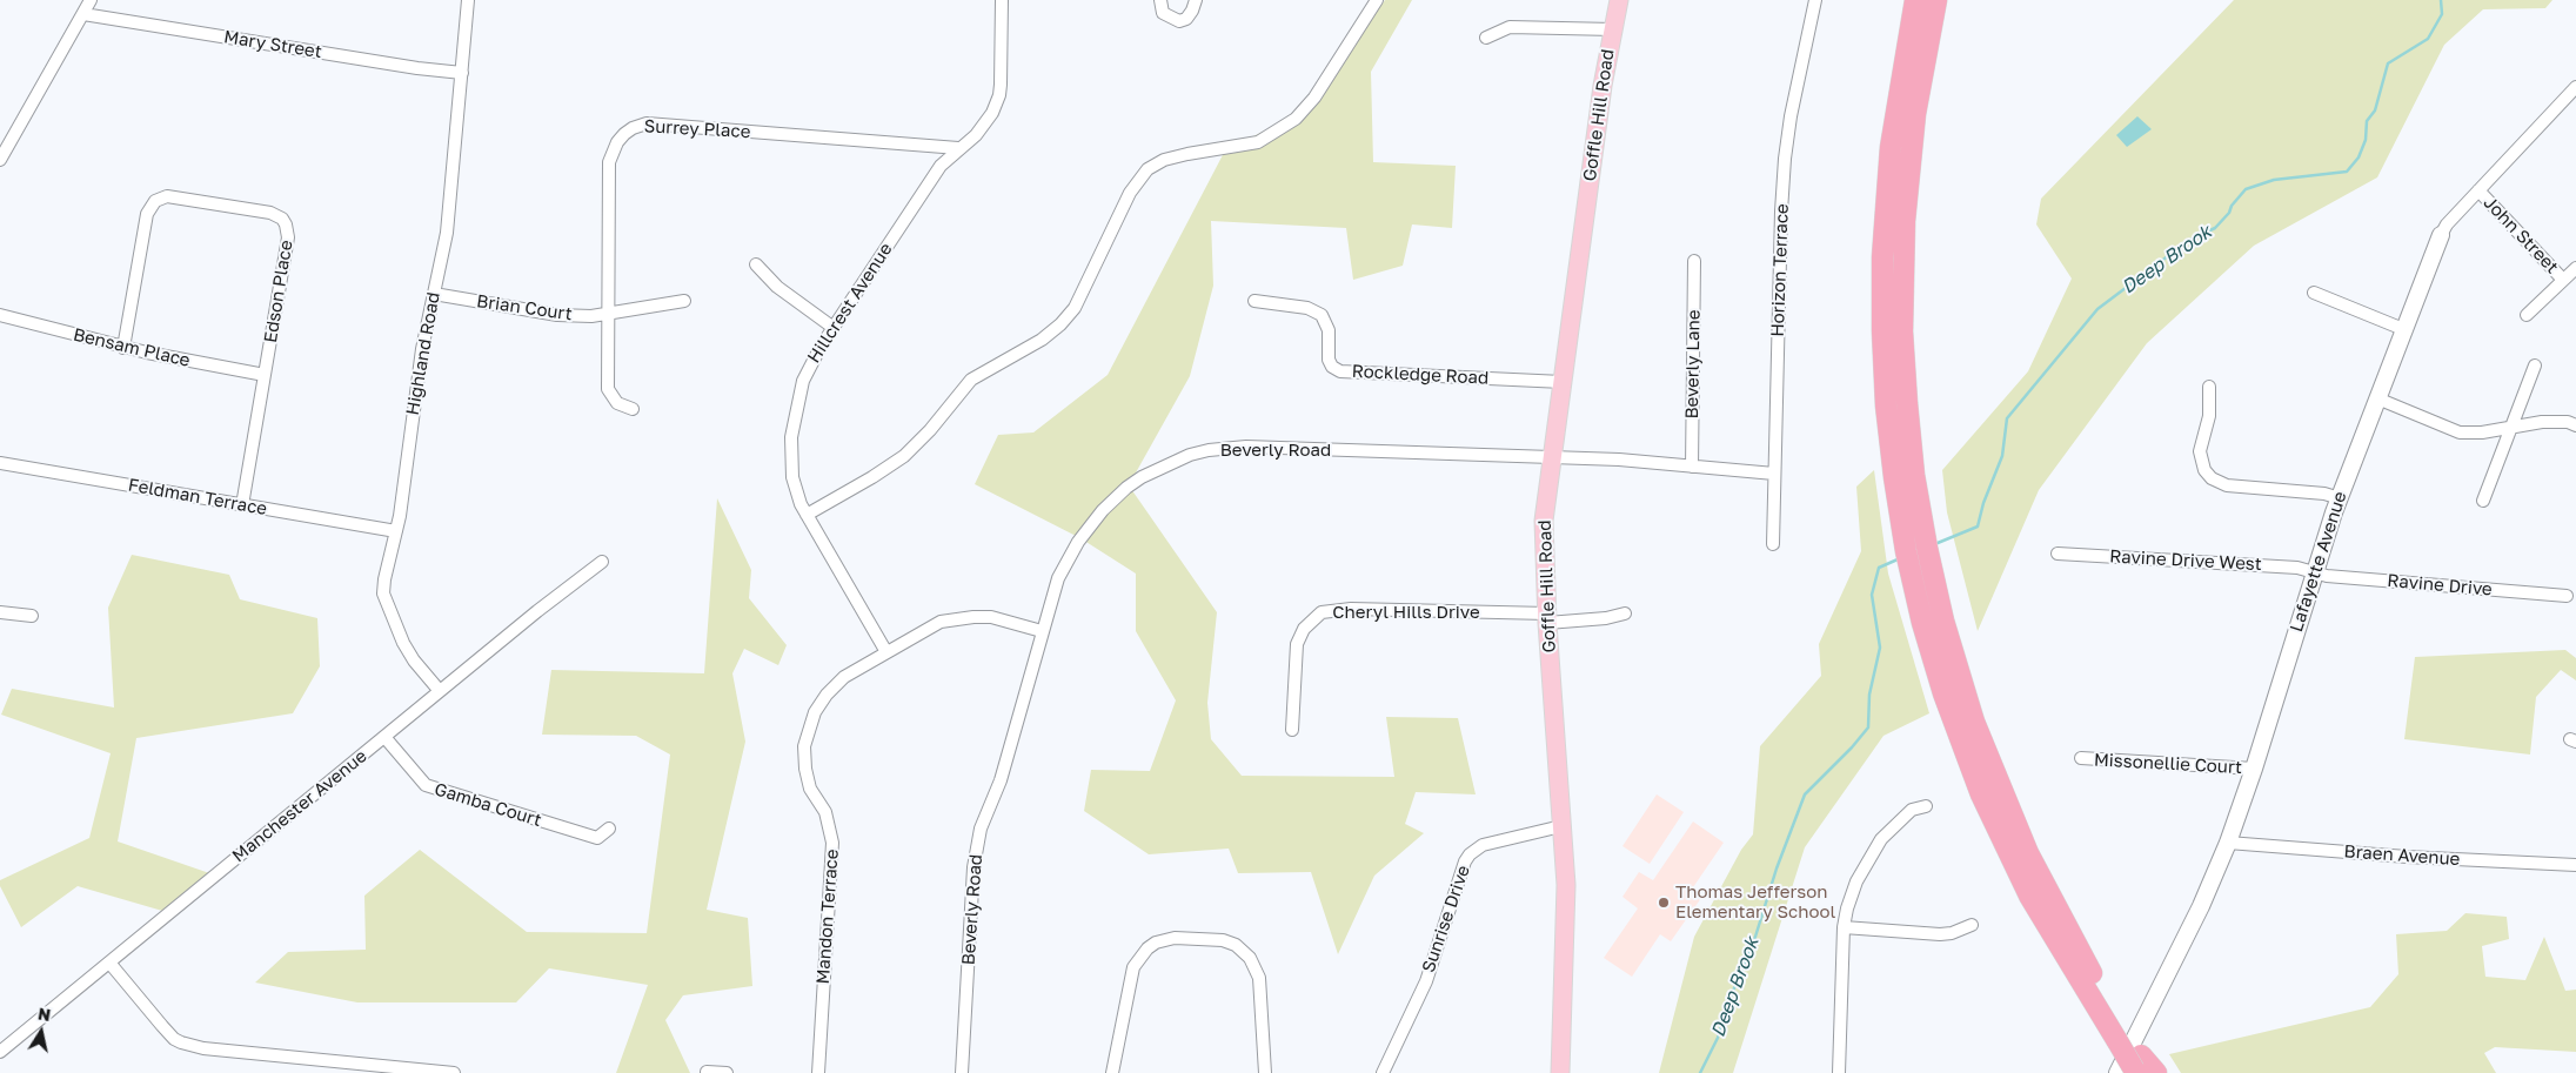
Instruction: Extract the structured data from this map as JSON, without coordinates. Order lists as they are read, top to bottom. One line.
{"streets":{"main road":["Goffle Hill Road"],"street":["Mary Street","Surrey Place","John Street","Horizon Terrace","Edson Place","Hillcrest Avenue","Brian Court","Bensam Place","Highland Road","Beverly Lane","Rockledge Road","Beverly Road","Feldman Terrace","Ravine Drive West","Lafayette Avenue","Ravine Drive","Cheryl Hills Drive","Missonellie Court","Gamba Court","Manchester Avenue","Braen Avenue","Mandon Terrace","Sunrise Drive"]},"crossings":[["Mary Street","Highland Road"],["Goffle Hill Road","Rockledge Road"],["Goffle Hill Road","Beverly Road"],["Goffle Hill Road","Cheryl Hills Drive"],["Goffle Hill Road","Sunrise Drive"],["Surrey Place","Hillcrest Avenue"],["Surrey Place","Brian Court"],["John Street","Lafayette Avenue"],["Horizon Terrace","Beverly Road"],["Edson Place","Bensam Place"],["Edson Place","Feldman Terrace"],["Hillcrest Avenue","Mandon Terrace"],["Brian Court","Highland Road"],["Highland Road","Feldman Terrace"],["Highland Road","Manchester Avenue"],["Beverly Lane","Beverly Road"],["Beverly Road","Mandon Terrace"],["Ravine Drive West","Lafayette Avenue"],["Ravine Drive West","Ravine Drive"],["Lafayette Avenue","Ravine Drive"],["Lafayette Avenue","Missonellie Court"],["Lafayette Avenue","Braen Avenue"],["Gamba Court","Manchester Avenue"]],"water":["Deep Brook"],"places":["Thomas Jefferson Elementary School"],"north":"top"}
